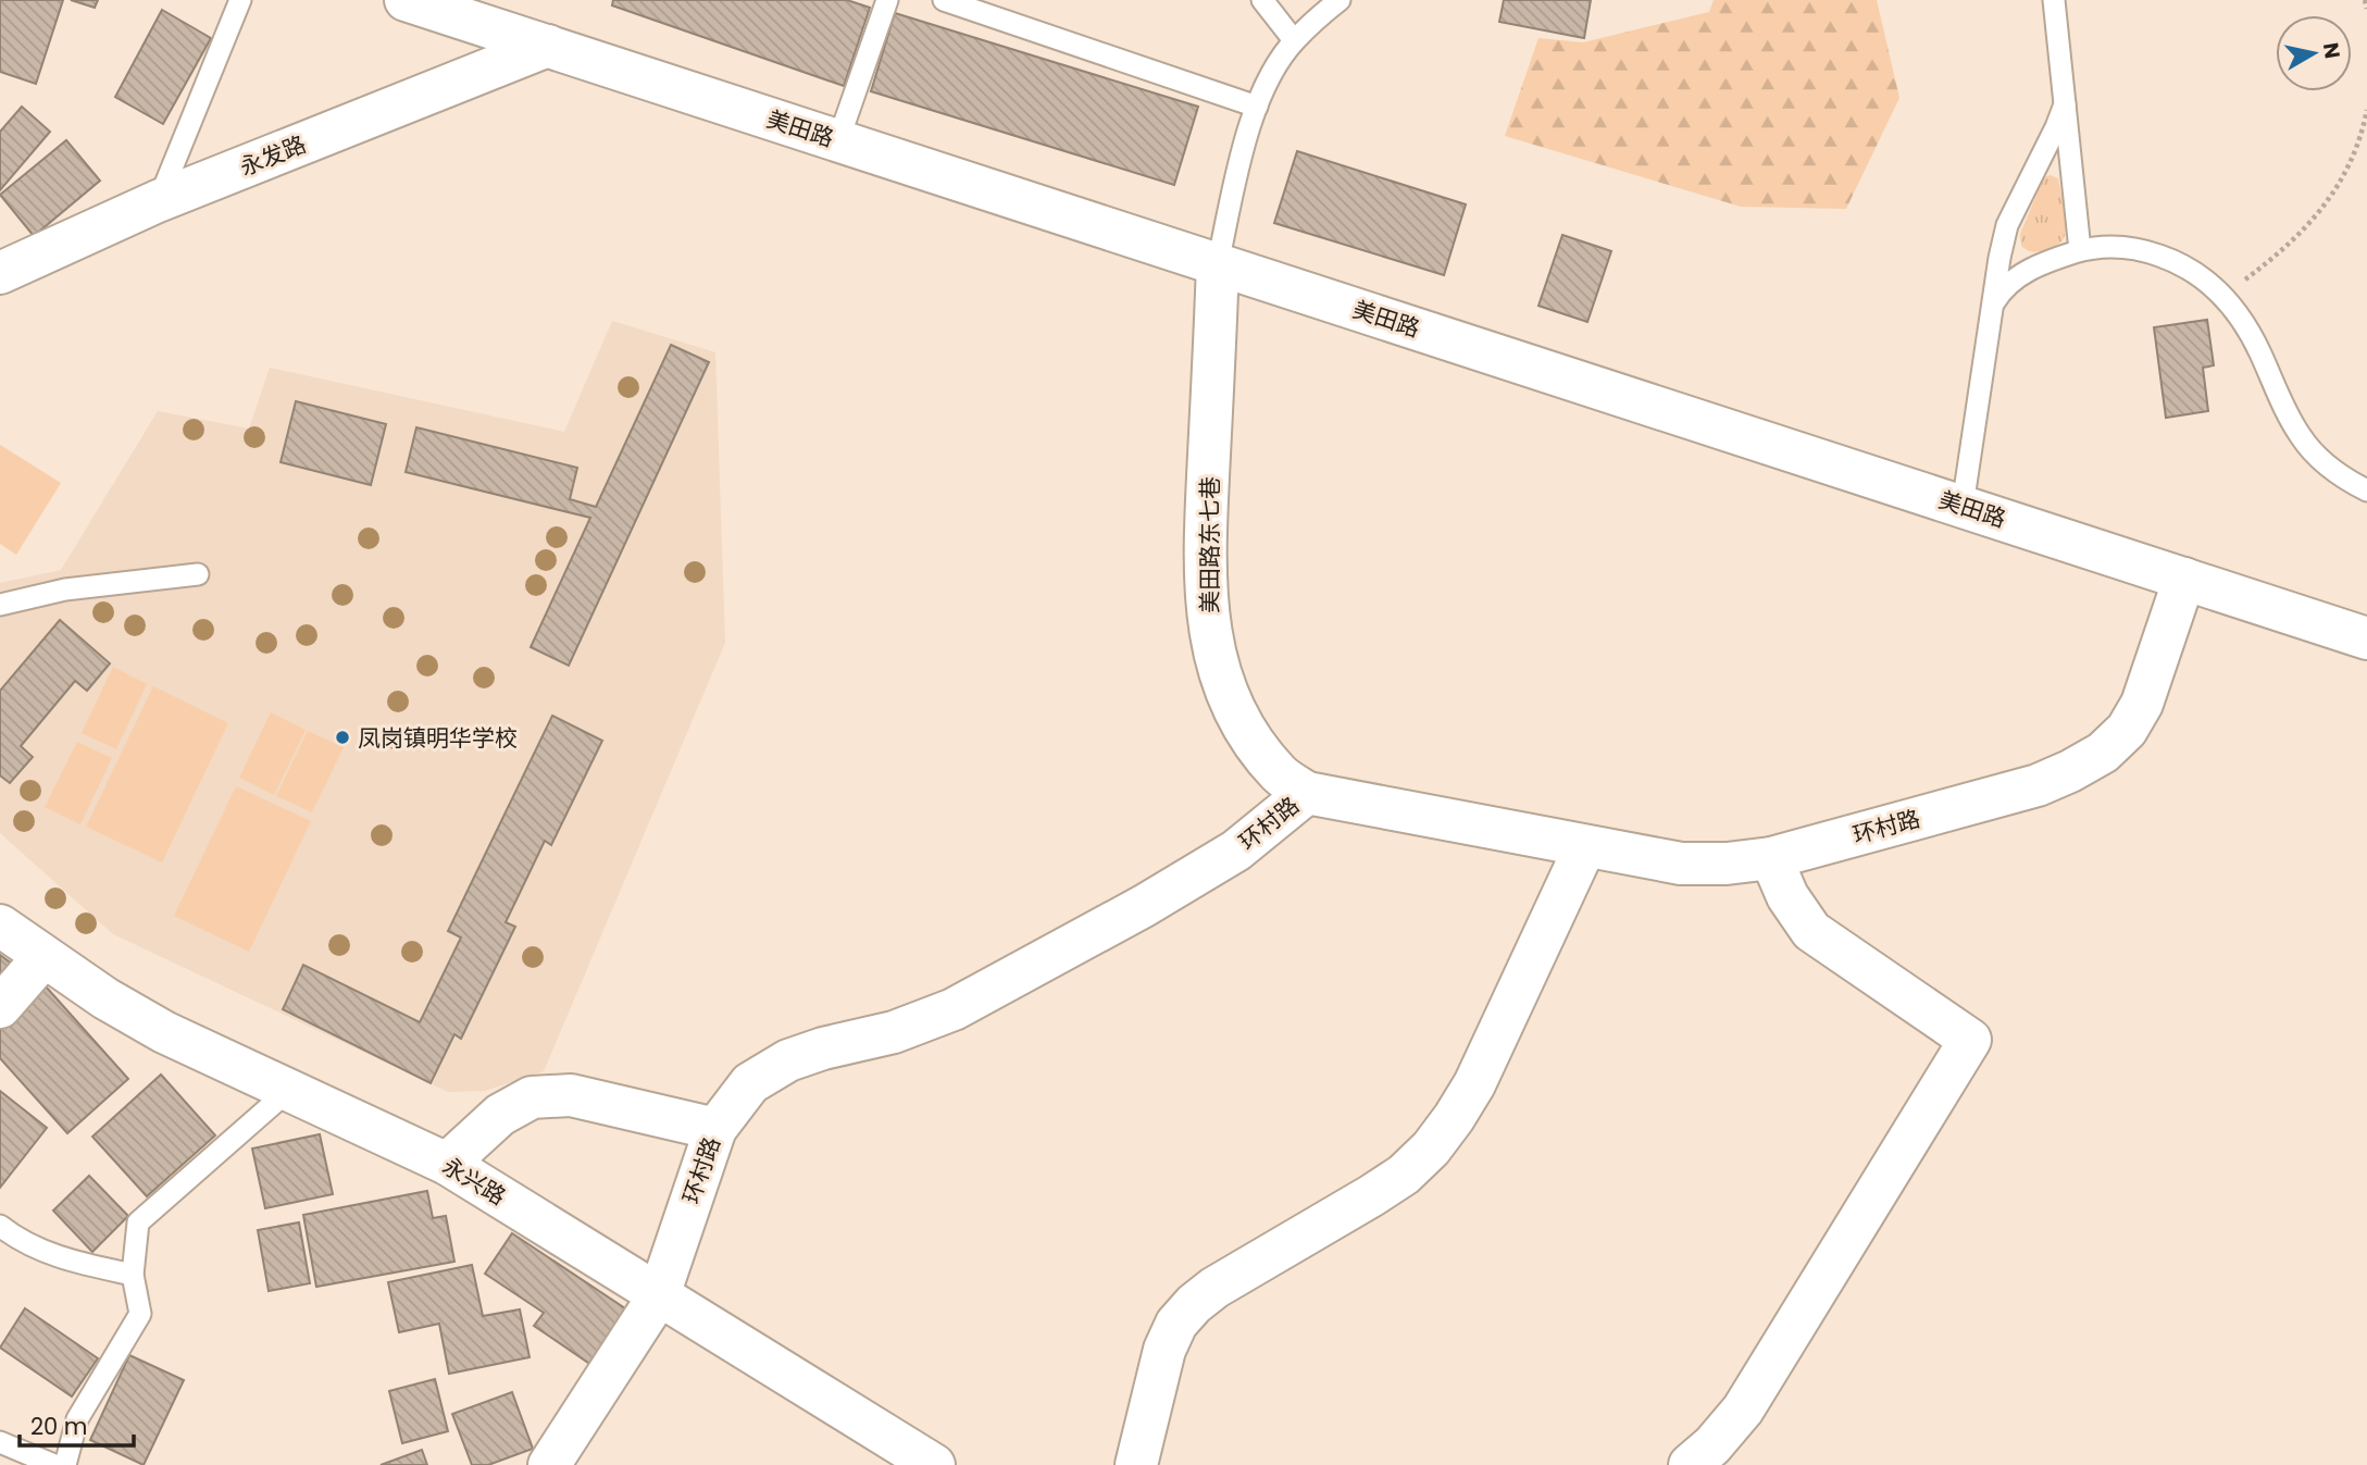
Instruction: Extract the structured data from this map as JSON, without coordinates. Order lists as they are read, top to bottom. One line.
{"streets":{"street":["美田路","永发路","美田路东七巷","环村路","永兴路"]},"crossings":[["美田路","永发路"],["美田路","美田路东七巷"],["美田路","环村路"],["美田路东七巷","环村路"],["环村路","永兴路"]],"places":["凤岗镇明华学校"],"scale_bar":"20 m","north":"right"}
